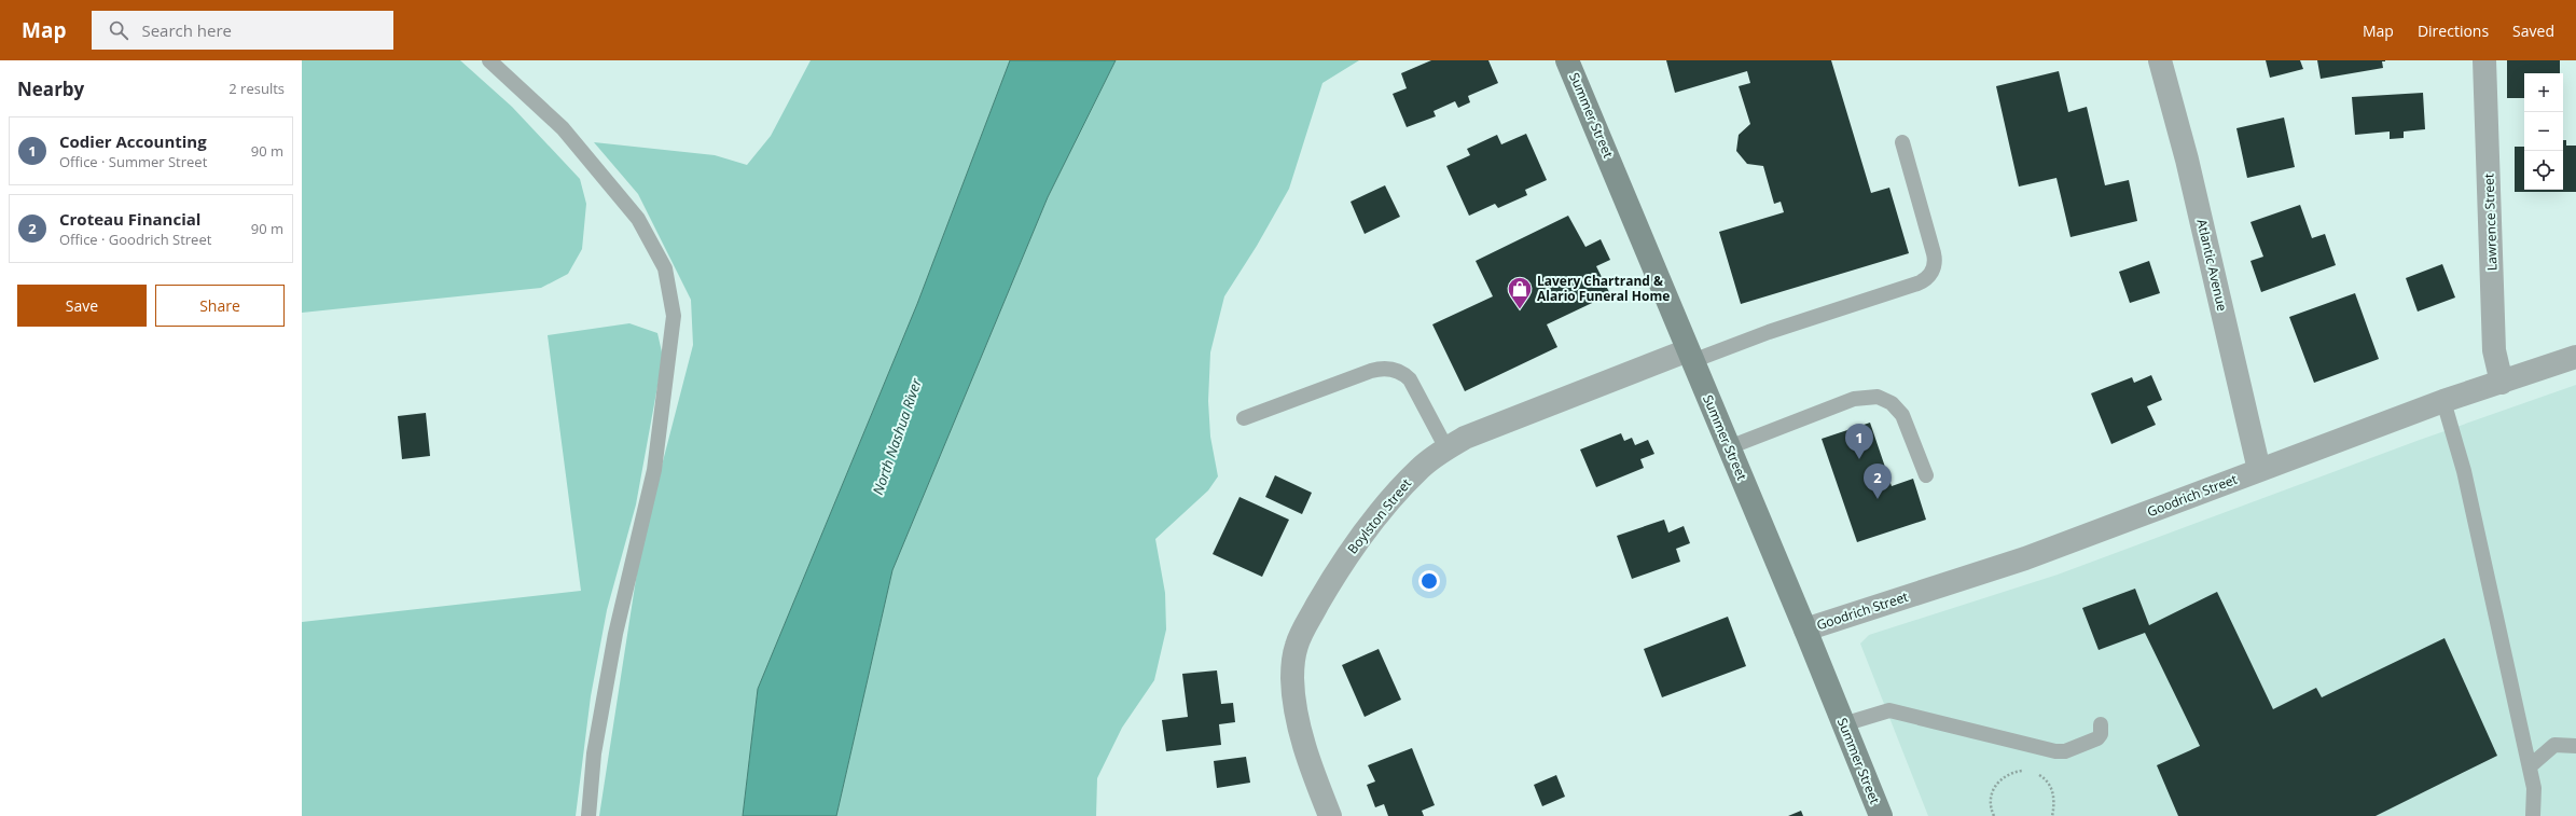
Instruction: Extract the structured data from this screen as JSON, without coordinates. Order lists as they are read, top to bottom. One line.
{"streets":{"main road":["Summer Street"],"street":["Lawrence Street","Atlantic Avenue","Goodrich Street","Boylston Street"]},"crossings":[["Summer Street","Goodrich Street"],["Summer Street","Boylston Street"],["Lawrence Street","Goodrich Street"],["Atlantic Avenue","Goodrich Street"]],"water":["North Nashua River"],"places":{"shop":["Lavery Chartrand & Alario Funeral Home"]},"page":{"header":"Map","search":"Search here","nav":["Map","Directions","Saved"],"heading":["Nearby","2 results"],"map_buttons":["+","−"],"list":[{"mark":"1","name":"Codier Accounting","note":"Office · Summer Street","value":"90 m"},{"mark":"2","name":"Croteau Financial","note":"Office · Goodrich Street","value":"90 m"}],"buttons":["Save","Share"],"pins":["1","2"]}}
